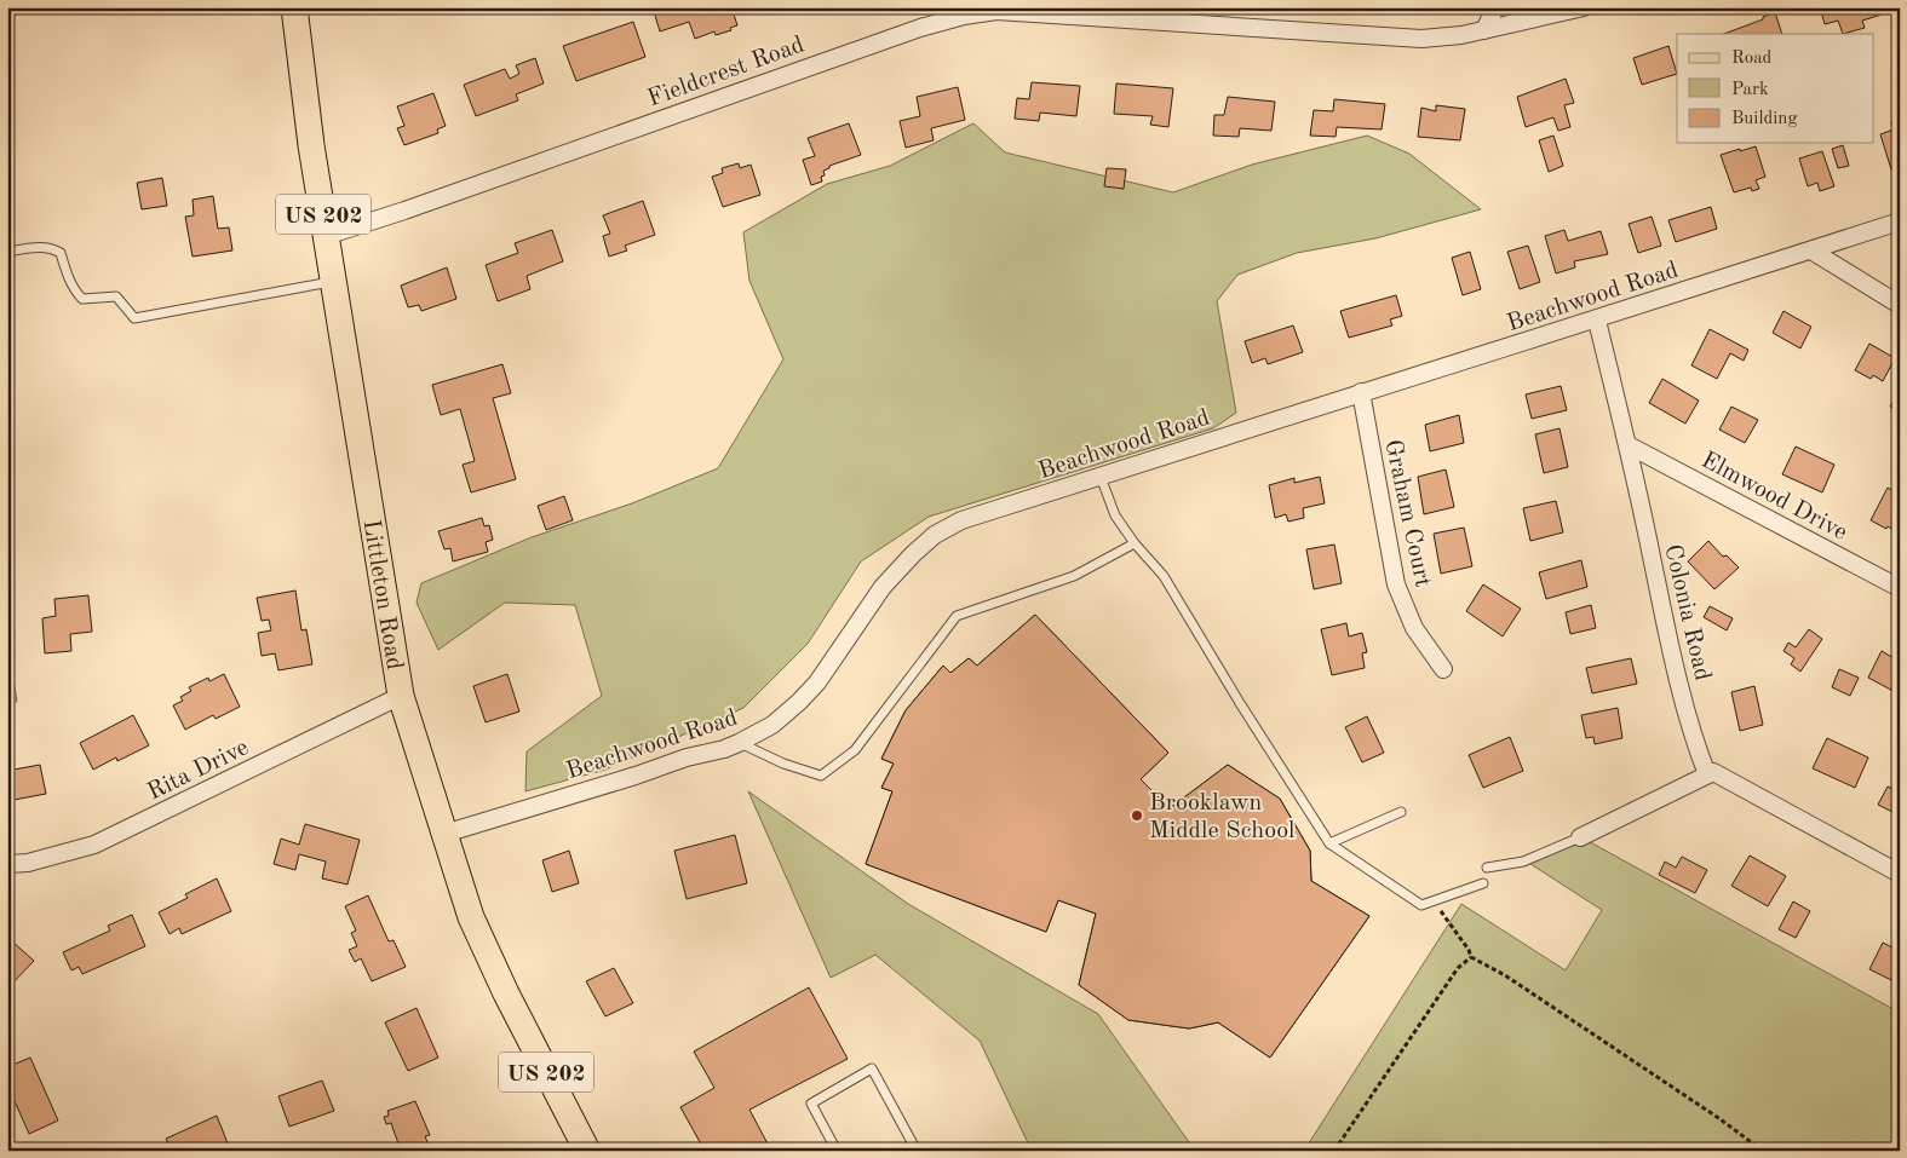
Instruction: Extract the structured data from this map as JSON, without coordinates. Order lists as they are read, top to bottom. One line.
{"streets":{"main road":["US 202","Littleton Road"],"street":["Fieldcrest Road","Beachwood Road","Elmwood Drive","Graham Court","Colonia Road","Rita Drive"]},"crossings":[["Fieldcrest Road","Littleton Road"],["Beachwood Road","Graham Court"],["Beachwood Road","Littleton Road"],["Beachwood Road","Colonia Road"],["Elmwood Drive","Colonia Road"],["Littleton Road","Rita Drive"]],"places":["Brooklawn Middle School"],"legend":["Road","Park","Building"]}
